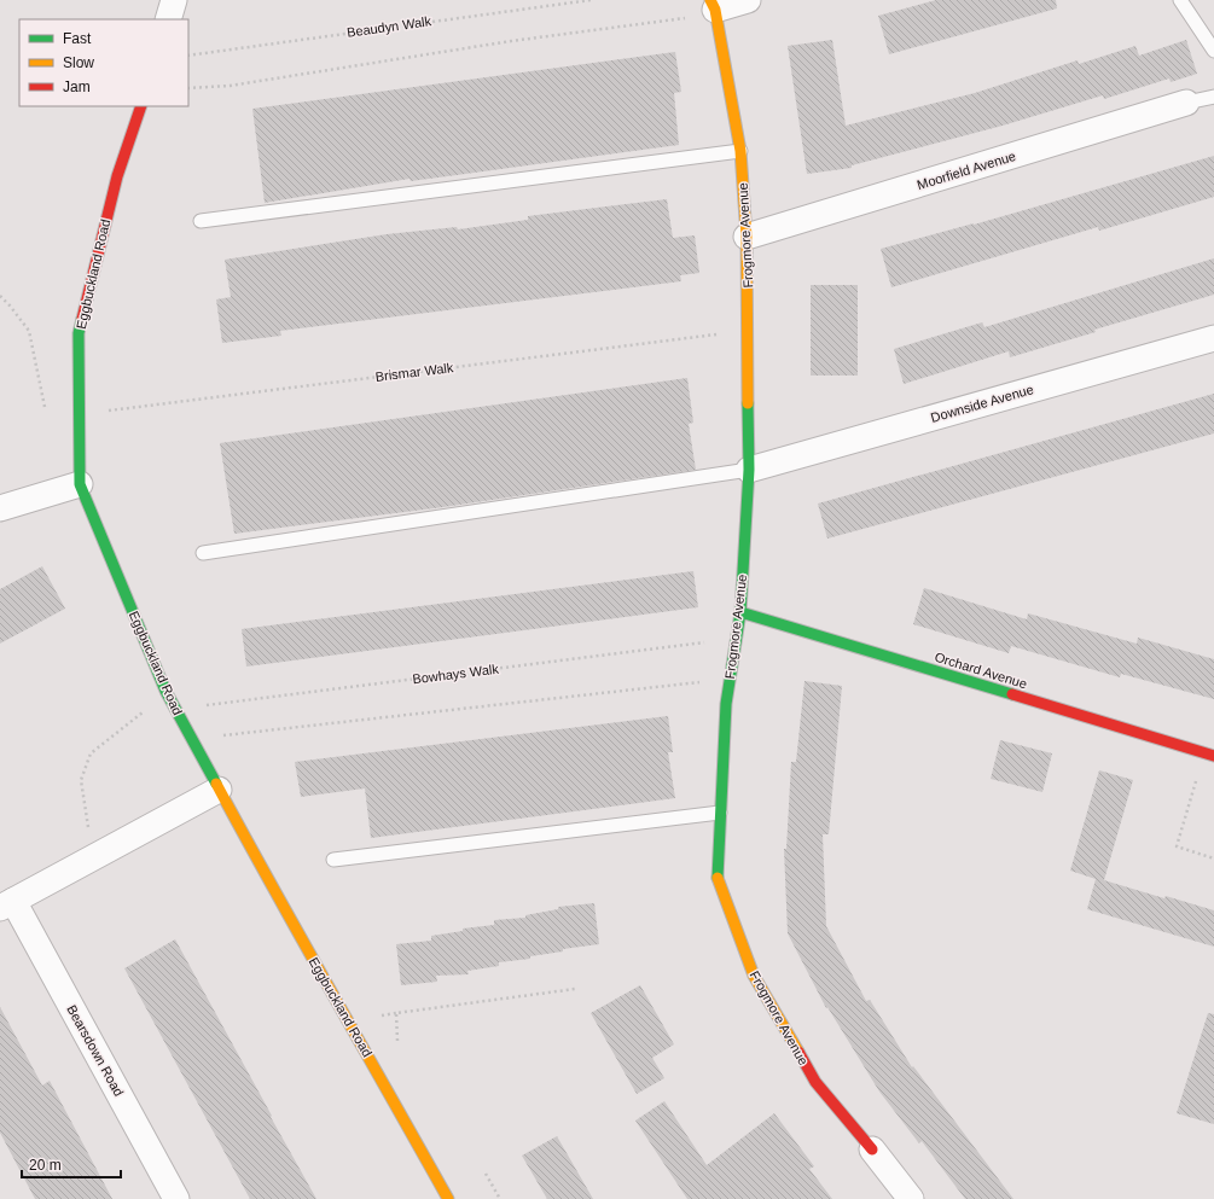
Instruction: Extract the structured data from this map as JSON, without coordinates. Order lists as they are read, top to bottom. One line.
{"streets":{"street":["Moorfield Avenue","Frogmore Avenue","Eggbuckland Road","Downside Avenue","Orchard Avenue","Bearsdown Road"],"path":["Beaudyn Walk","Brismar Walk","Bowhays Walk"]},"crossings":[["Moorfield Avenue","Frogmore Avenue"],["Frogmore Avenue","Brismar Walk"],["Frogmore Avenue","Downside Avenue"],["Frogmore Avenue","Orchard Avenue"],["Frogmore Avenue","Bowhays Walk"],["Eggbuckland Road","Brismar Walk"],["Eggbuckland Road","Bowhays Walk"],["Eggbuckland Road","Bearsdown Road"]],"legend":["Fast","Slow","Jam"],"scale_bar":"20 m"}
